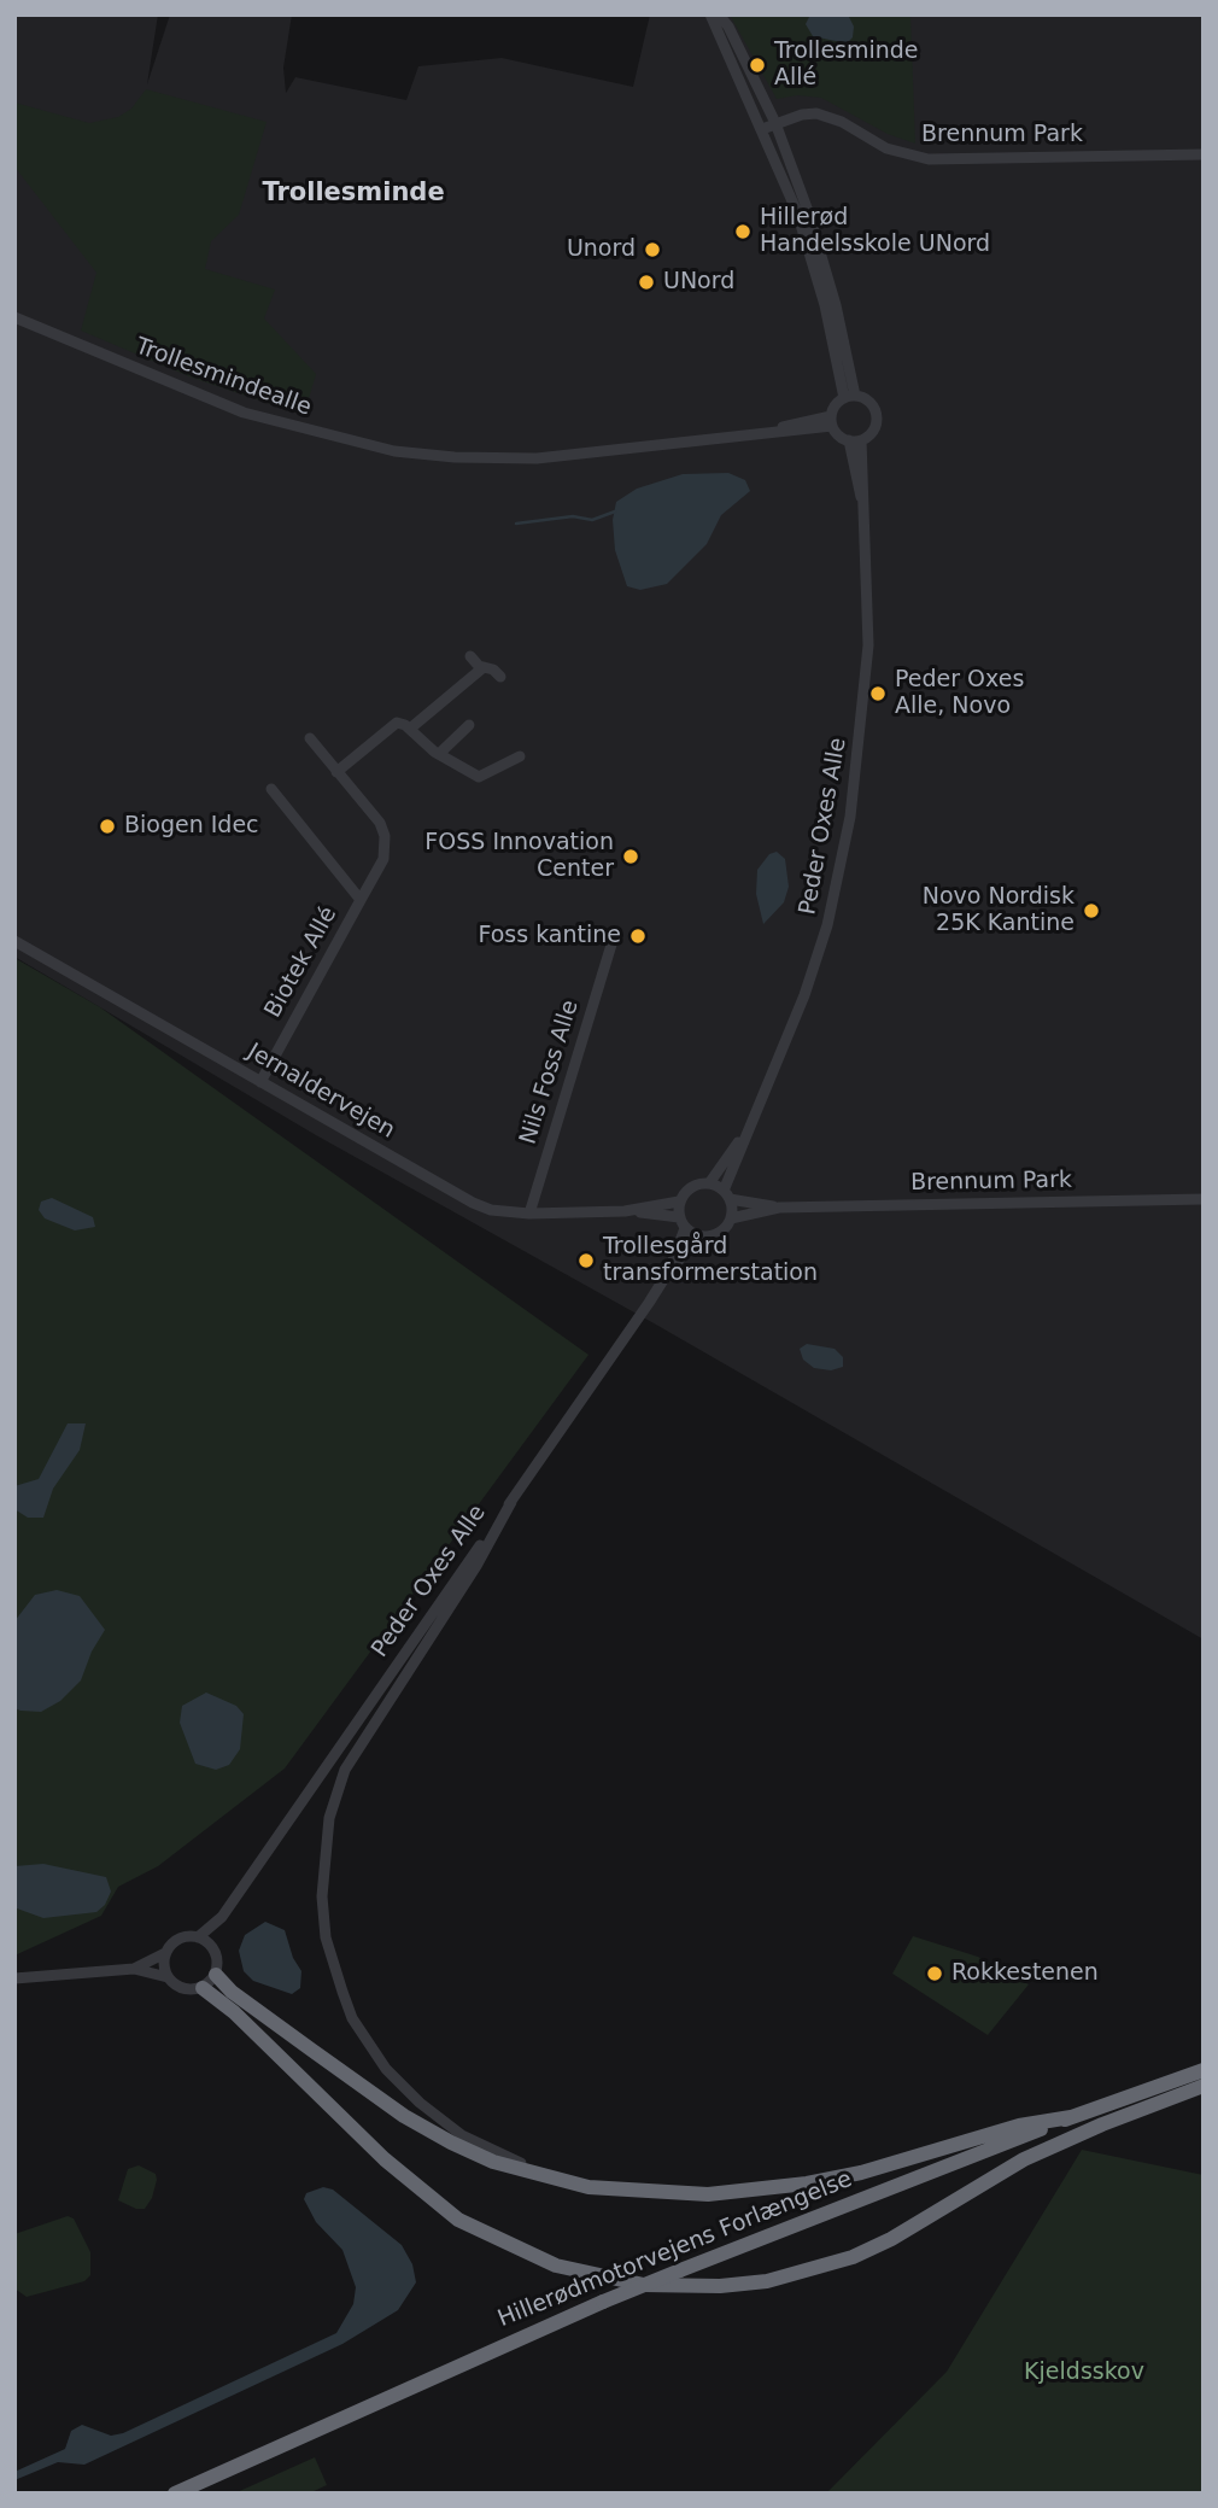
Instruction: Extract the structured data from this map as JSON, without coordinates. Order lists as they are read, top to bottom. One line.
{"streets":{"highway":["Hillerødmotorvejens Forlængelse"],"street":["Brennum Park","Trollesmindealle","Peder Oxes Alle","Biotek Allé","Nils Foss Alle","Jernaldervejen"]},"crossings":[["Brennum Park","Peder Oxes Alle"],["Brennum Park","Jernaldervejen"],["Trollesmindealle","Peder Oxes Alle"],["Peder Oxes Alle","Jernaldervejen"],["Biotek Allé","Jernaldervejen"],["Nils Foss Alle","Jernaldervejen"]],"districts":["Trollesminde"],"parks":["Kjeldsskov"],"places":["Trollesminde Allé","Hillerød Handelsskole UNord","Unord","UNord","Peder Oxes Alle, Novo","Biogen Idec","FOSS Innovation Center","Novo Nordisk 25K Kantine","Foss kantine","Trollesgård transformerstation","Rokkestenen"]}
